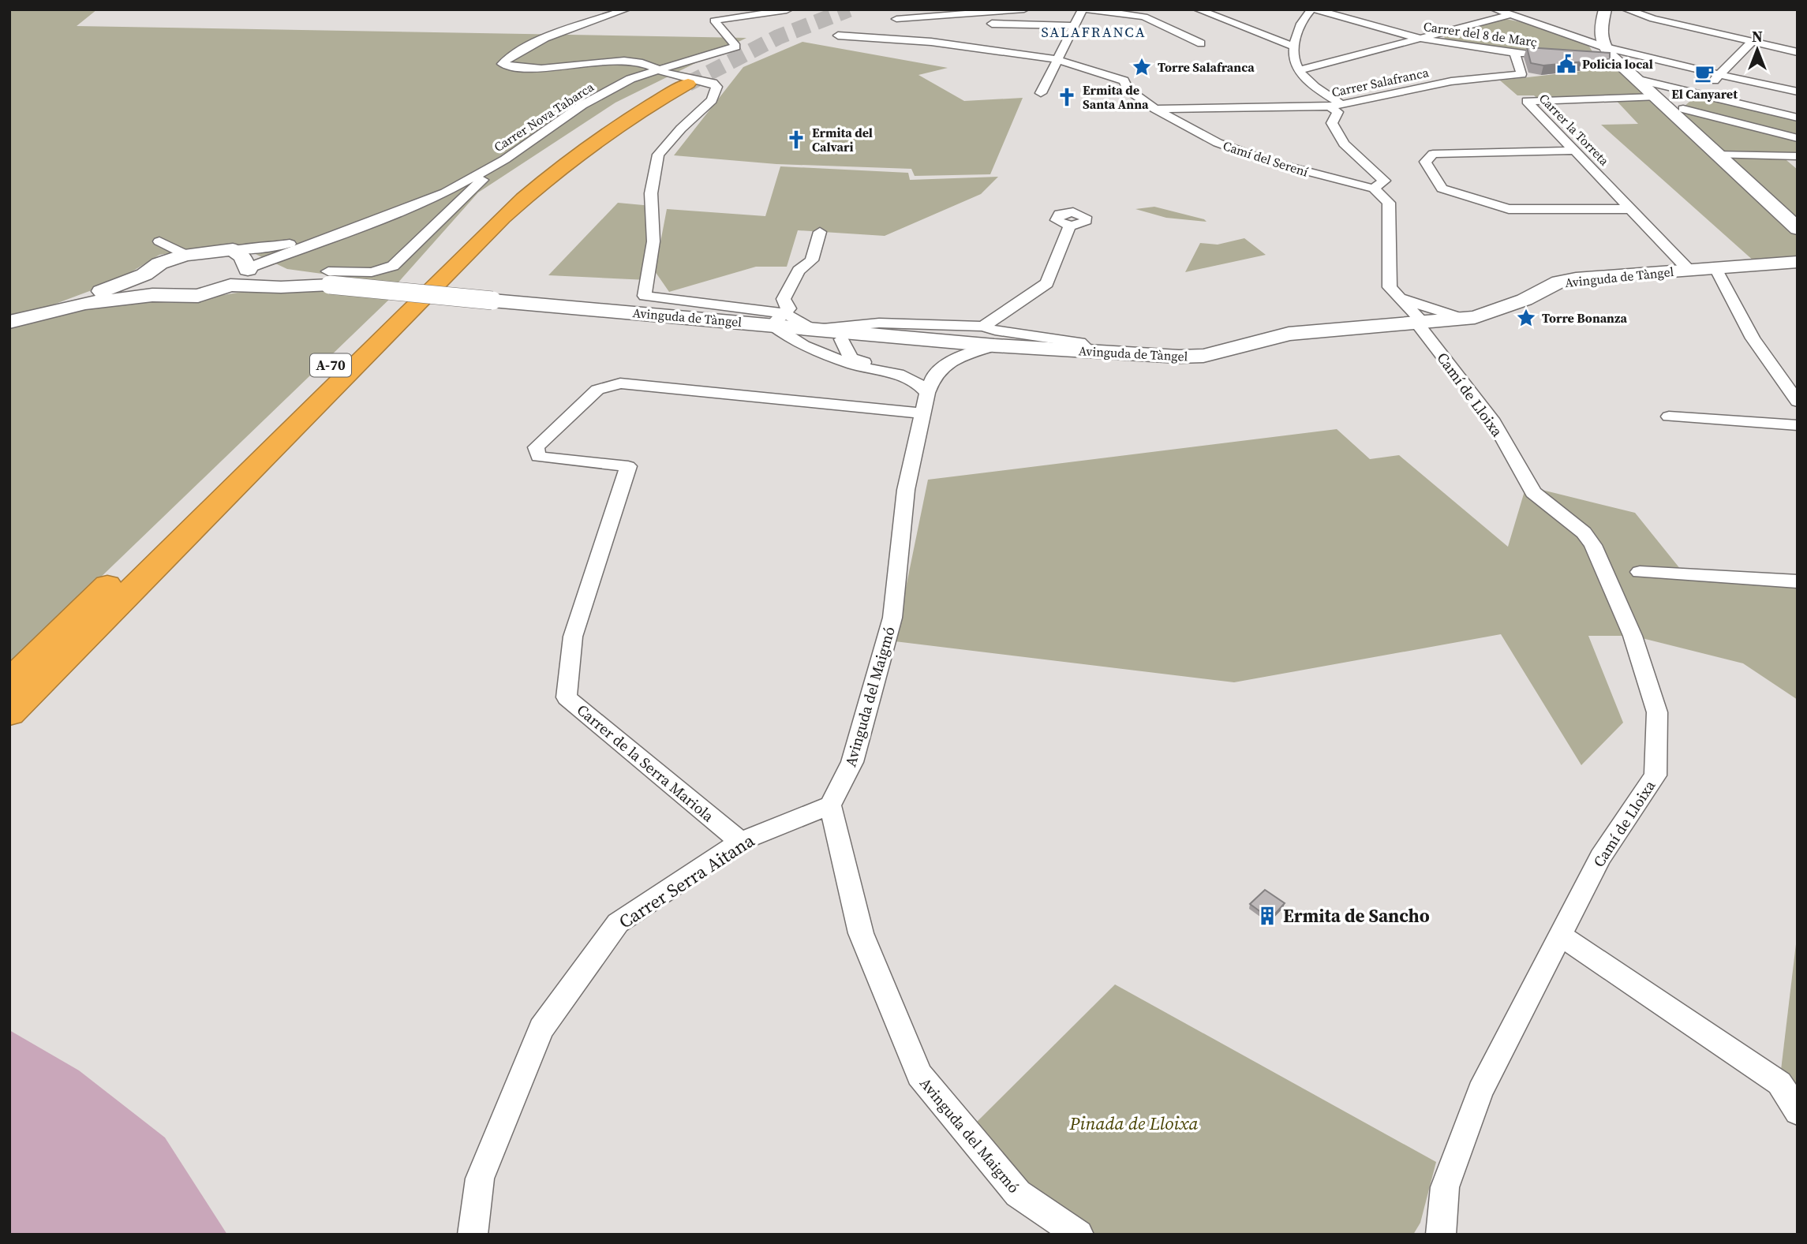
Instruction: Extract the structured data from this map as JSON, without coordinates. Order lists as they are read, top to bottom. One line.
{"streets":{"highway":["A-70"],"main road":["Avinguda de Tàngel"],"street":["Carrer del 8 de Març","Carrer Salafranca","Carrer Nova Tabarca","Carrer la Torreta","Camí del Serení","Camí de Lloixa","Avinguda del Maigmó","Carrer de la Serra Mariola","Carrer Serra Aitana"]},"crossings":[["Carrer del 8 de Març","Carrer Salafranca"],["Carrer Salafranca","Camí del Serení"],["Carrer Nova Tabarca","A-70"],["Carrer la Torreta","Avinguda de Tàngel"],["Avinguda de Tàngel","Camí de Lloixa"],["Avinguda del Maigmó","Carrer de la Serra Mariola"],["Avinguda del Maigmó","Carrer Serra Aitana"],["Carrer de la Serra Mariola","Carrer Serra Aitana"]],"districts":["SALAFRANCA"],"parks":["Pinada de Lloixa"],"places":{"public building":["Policia local"],"place":["Torre Salafranca","Torre Bonanza"],"cafe":["El Canyaret"],"church":["Ermita de Santa Anna","Ermita del Calvari"],"building":["Ermita de Sancho"]},"north":"top"}
